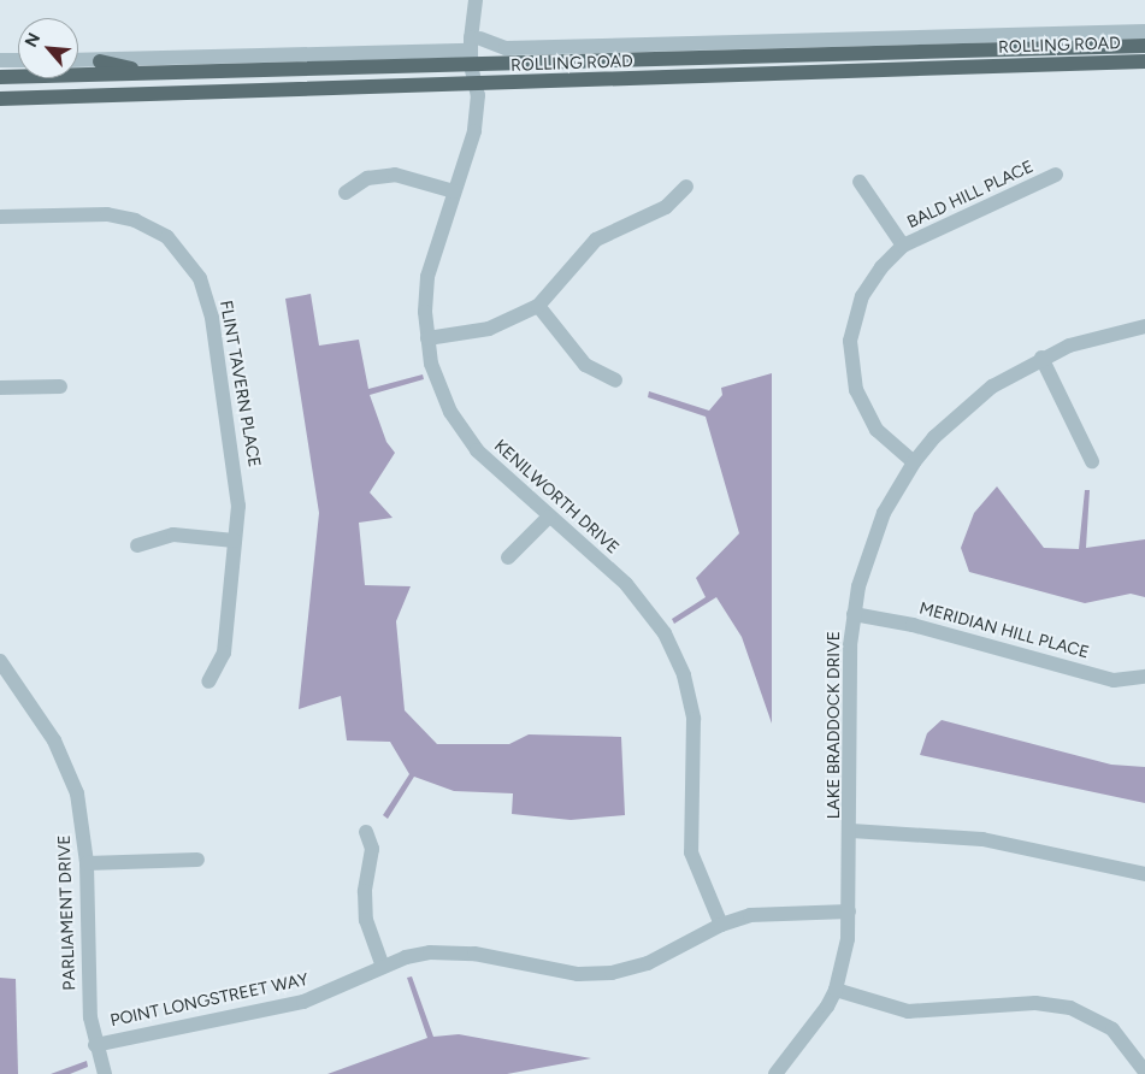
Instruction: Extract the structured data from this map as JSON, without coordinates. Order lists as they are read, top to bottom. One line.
{"streets":{"main road":["ROLLING ROAD"],"street":["BALD HILL PLACE","FLINT TAVERN PLACE","KENILWORTH DRIVE","MERIDIAN HILL PLACE","LAKE BRADDOCK DRIVE","PARLIAMENT DRIVE","POINT LONGSTREET WAY"]},"crossings":[["ROLLING ROAD","KENILWORTH DRIVE"],["BALD HILL PLACE","LAKE BRADDOCK DRIVE"],["KENILWORTH DRIVE","POINT LONGSTREET WAY"],["MERIDIAN HILL PLACE","LAKE BRADDOCK DRIVE"],["LAKE BRADDOCK DRIVE","POINT LONGSTREET WAY"],["PARLIAMENT DRIVE","POINT LONGSTREET WAY"]],"north":"top left"}
